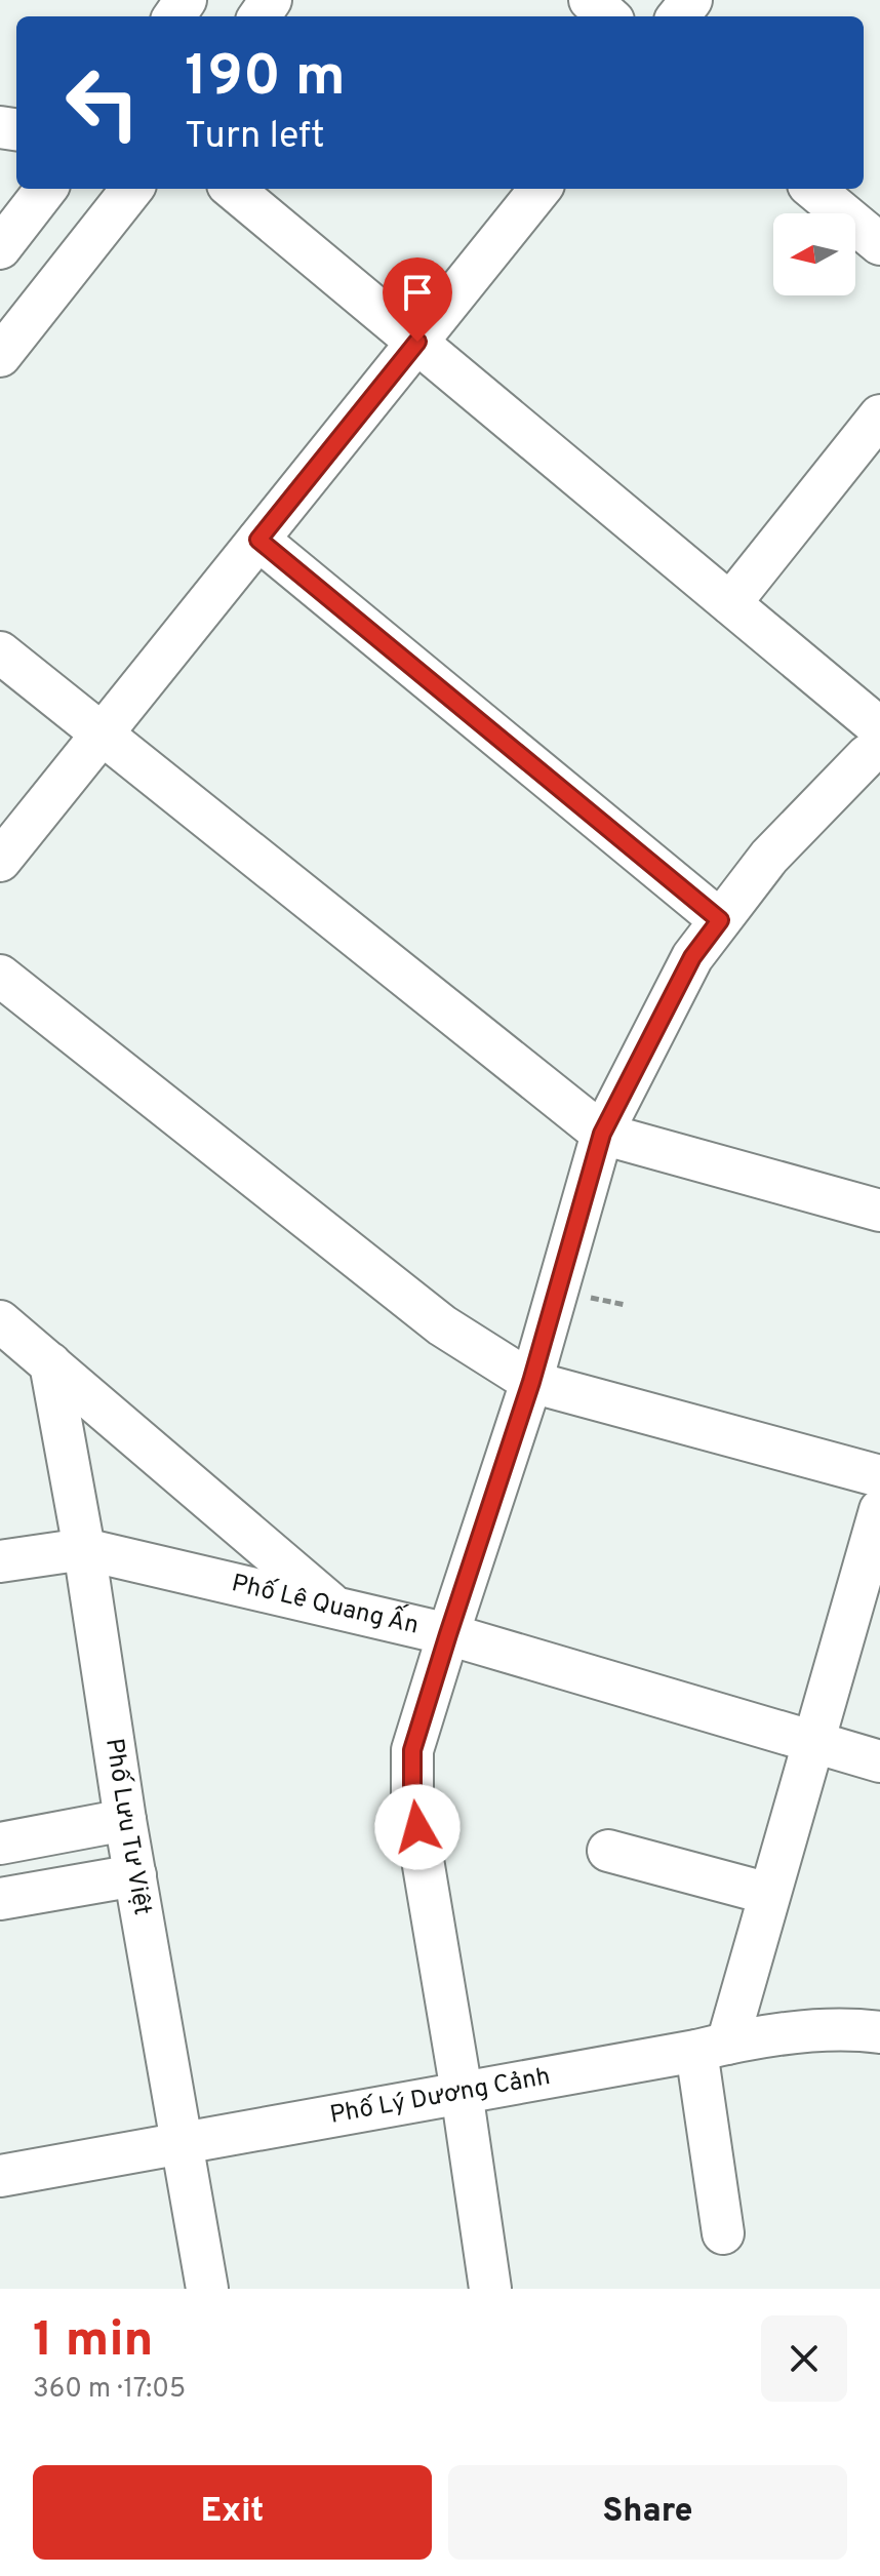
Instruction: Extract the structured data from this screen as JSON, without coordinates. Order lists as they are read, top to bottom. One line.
{"streets":{"street":["Phố Lê Quang Ấn","Phố Lưu Tư Việt","Phố Lý Dương Cảnh"]},"crossings":[["Phố Lê Quang Ấn","Phố Lưu Tư Việt"],["Phố Lưu Tư Việt","Phố Lý Dương Cảnh"]],"north":"left","page":{"turn":["190 m","Turn left"],"heading":["1 min","360 m · 17:05"],"buttons":["Exit","Share"]}}
